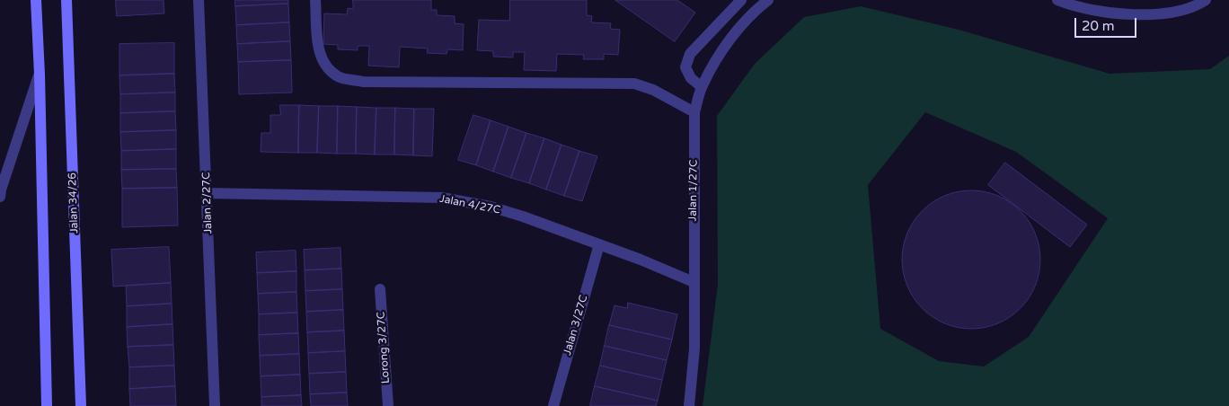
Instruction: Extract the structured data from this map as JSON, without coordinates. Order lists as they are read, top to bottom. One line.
{"streets":{"main road":["Jalan 34/26"],"street":["Jalan 1/27C","Jalan 2/27C","Jalan 4/27C","Jalan 3/27C","Lorong 3/27C"]},"crossings":[["Jalan 1/27C","Jalan 4/27C"],["Jalan 2/27C","Jalan 4/27C"],["Jalan 4/27C","Jalan 3/27C"]],"scale_bar":"20 m"}
